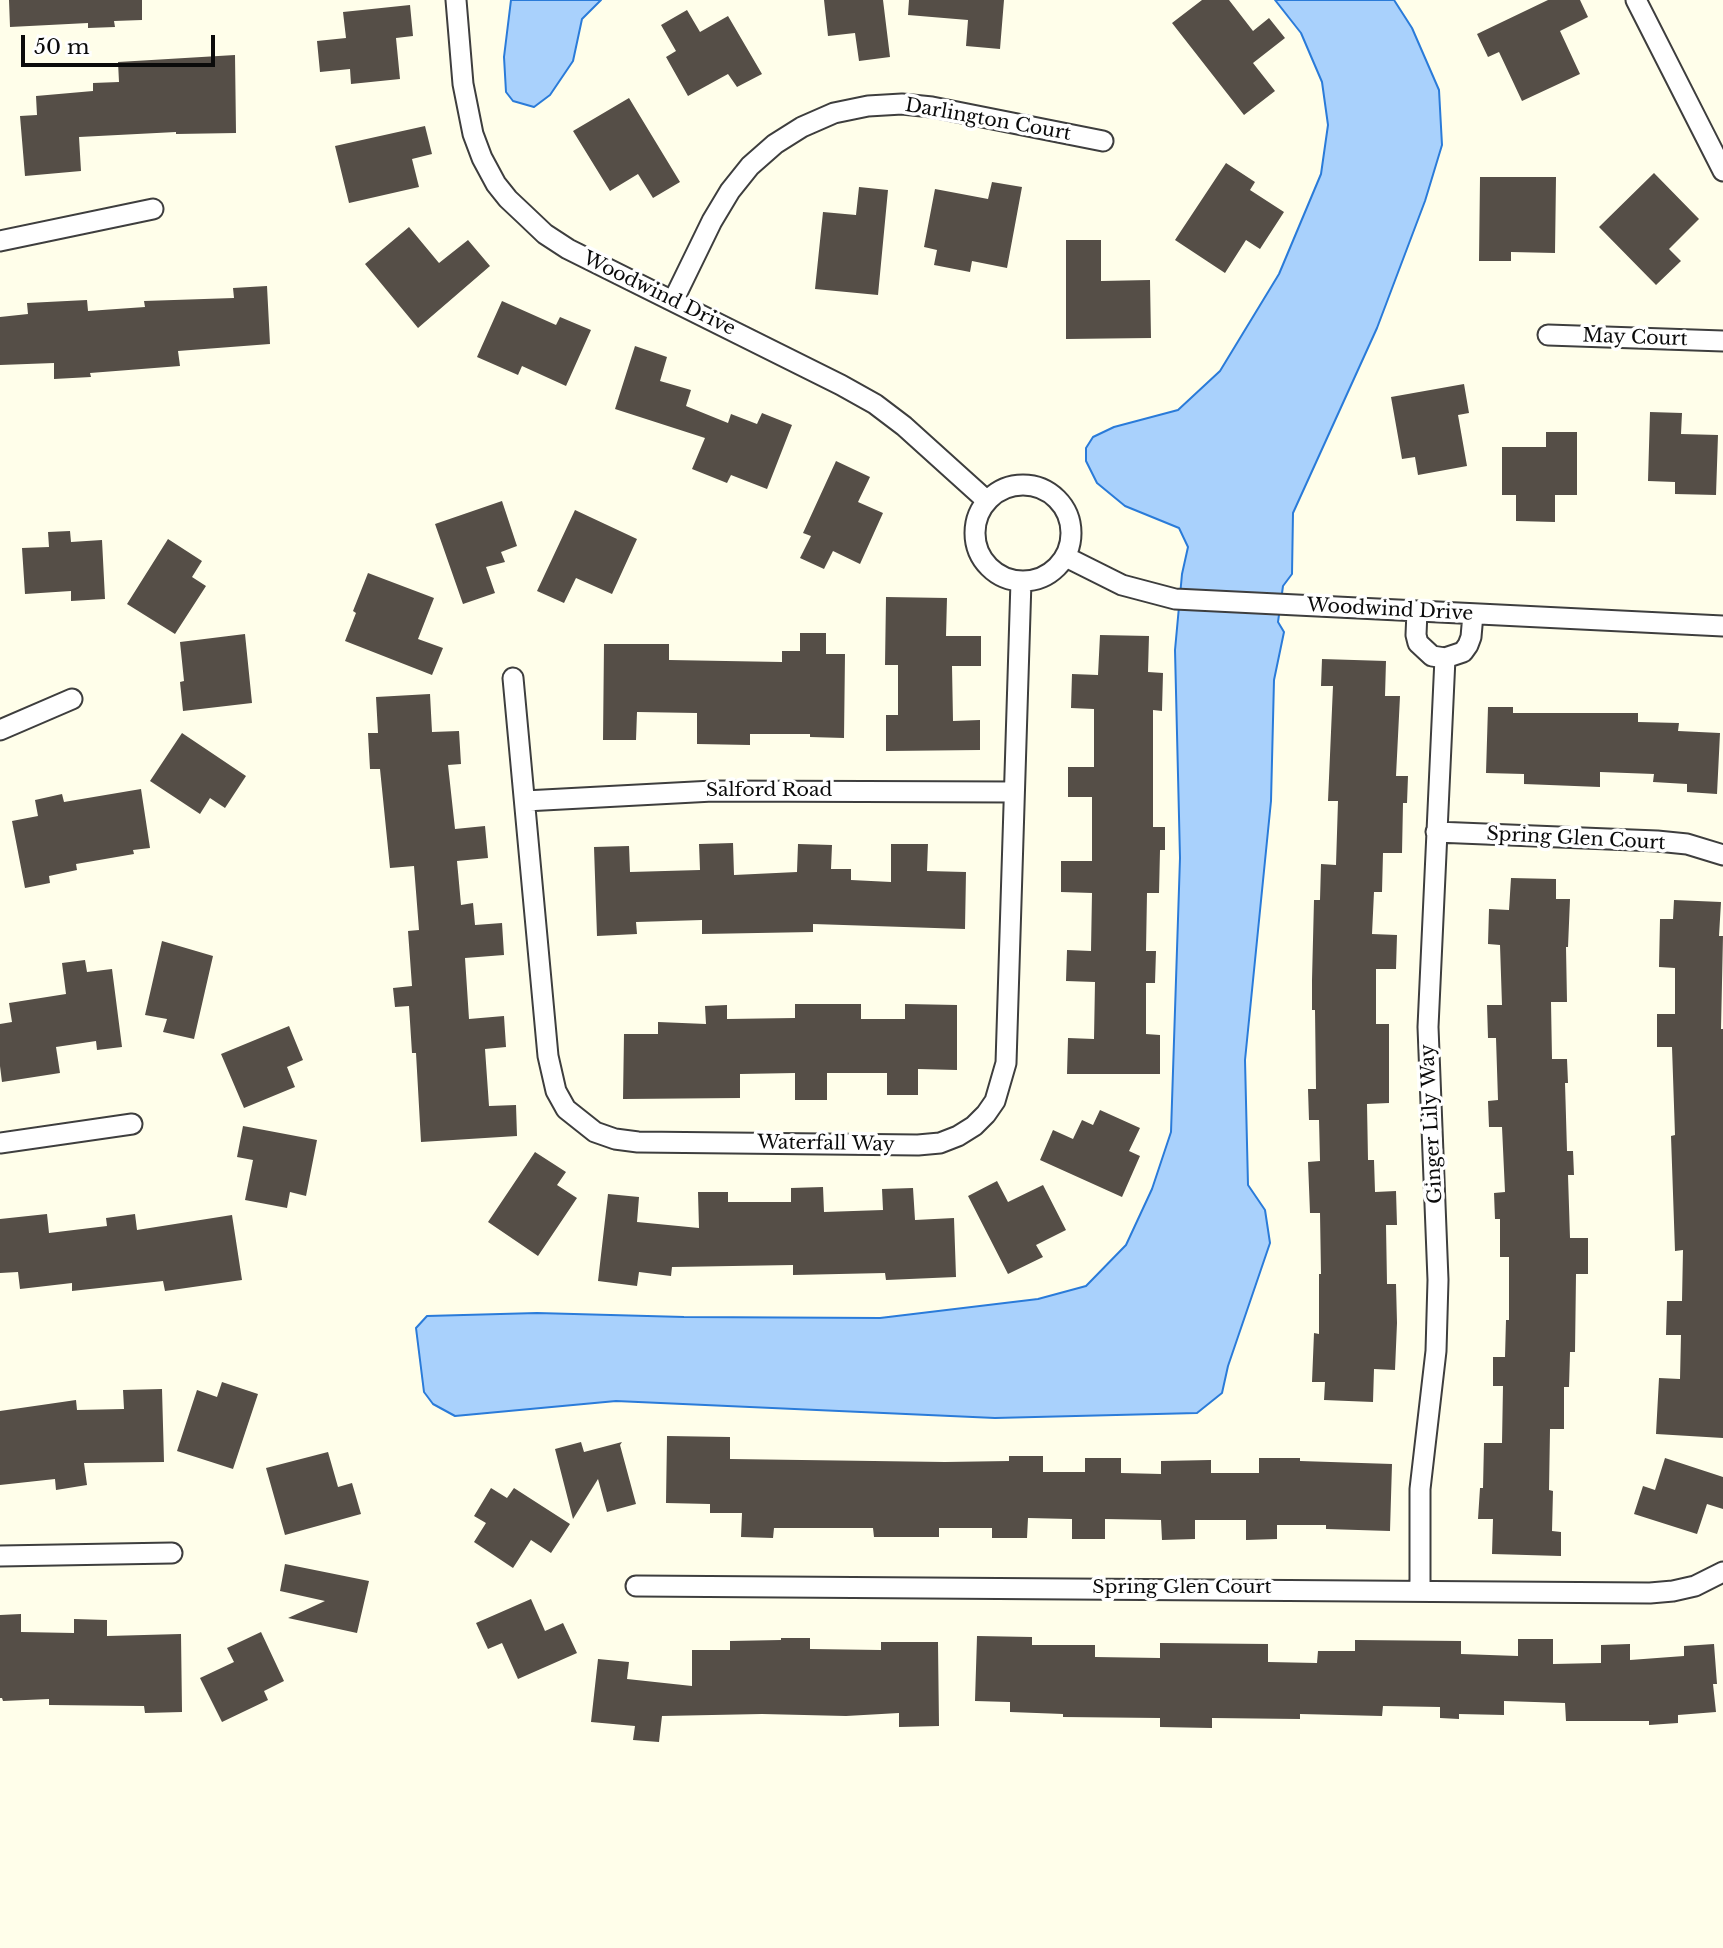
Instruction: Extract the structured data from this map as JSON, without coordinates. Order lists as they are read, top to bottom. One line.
{"streets":{"street":["Darlington Court","Woodwind Drive","May Court","Salford Road","Spring Glen Court","Ginger Lily Way","Waterfall Way"]},"crossings":[["Darlington Court","Woodwind Drive"],["Woodwind Drive","Waterfall Way"],["Salford Road","Waterfall Way"],["Spring Glen Court","Ginger Lily Way"]],"scale_bar":"50 m"}
